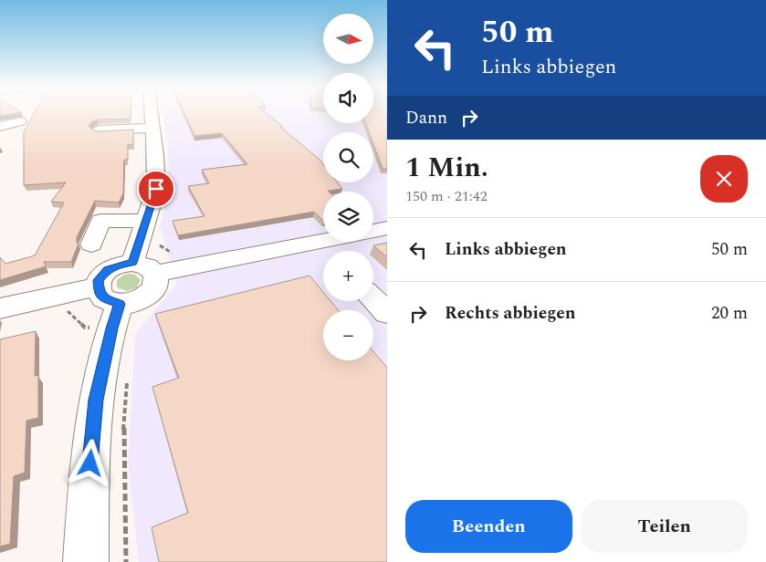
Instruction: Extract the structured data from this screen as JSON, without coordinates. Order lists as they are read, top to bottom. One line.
{"north":"right","page":{"turn":["50 m","Links abbiegen"],"map_buttons":["+","−"],"then":"Dann","heading":["1 Min.","150 m · 21:42"],"list":[{"name":"Links abbiegen","value":"50 m"},{"name":"Rechts abbiegen","value":"20 m"}],"buttons":["Beenden","Teilen"]}}
